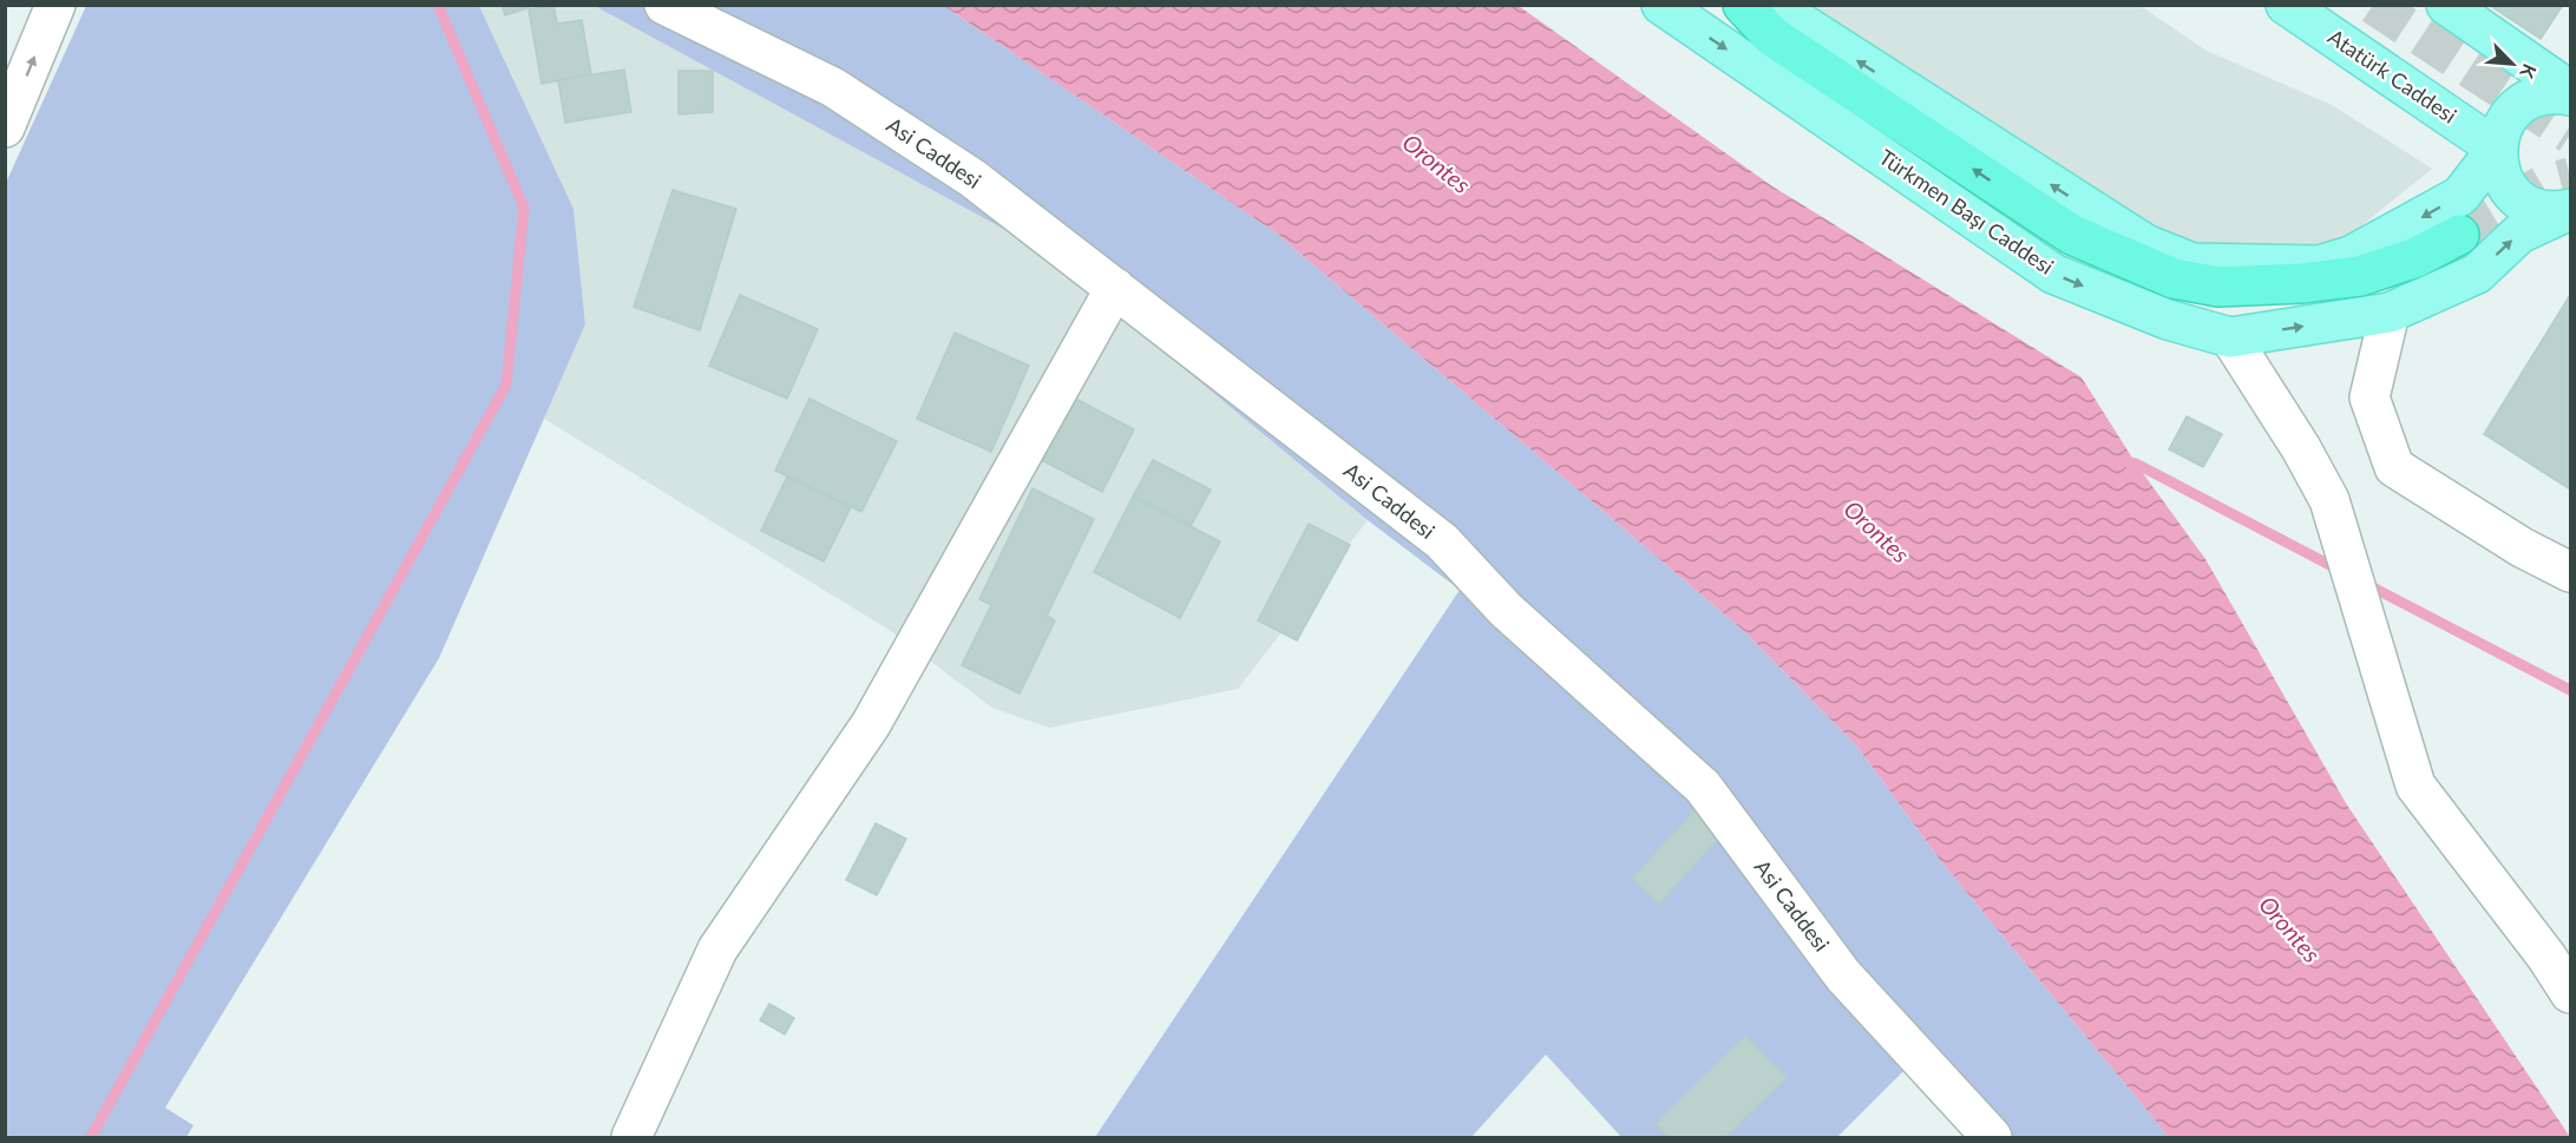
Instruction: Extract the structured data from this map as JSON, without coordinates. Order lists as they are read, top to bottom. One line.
{"streets":{"main road":["Atatürk Caddesi","Türkmen Başı Caddesi"],"street":["Asi Caddesi"]},"one_way":["Türkmen Başı Caddesi"],"water":["Orontes"],"north":"bottom right"}
